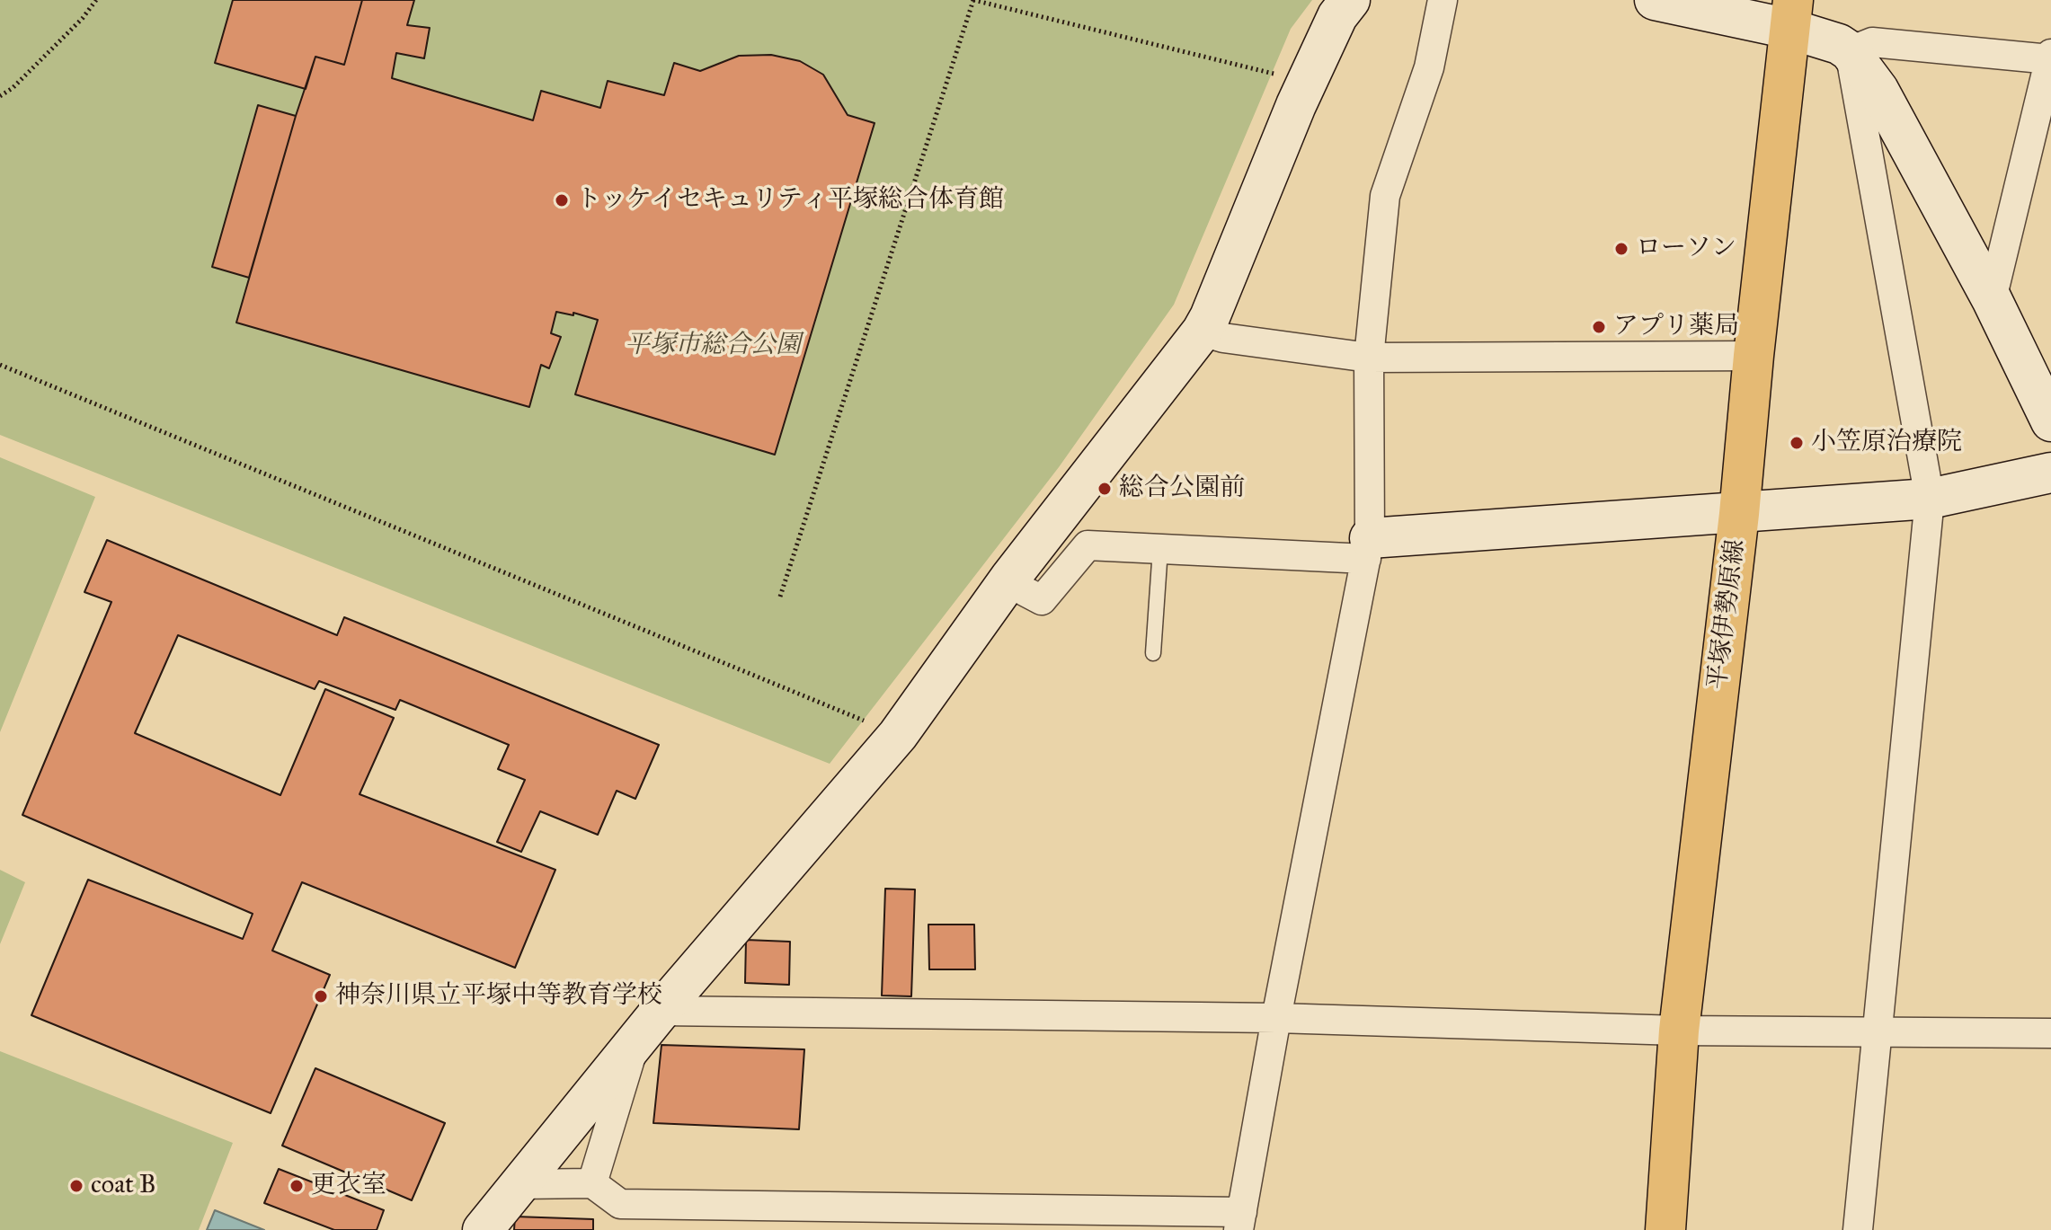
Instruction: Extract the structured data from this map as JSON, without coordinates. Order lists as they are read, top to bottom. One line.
{"streets":{"main road":["平塚伊勢原線"]},"parks":["平塚市総合公園"],"places":["トッケイセキュリティ平塚総合体育館","ローソン","アプリ薬局","小笠原治療院","総合公園前","神奈川県立平塚中等教育学校","coat B","更衣室"]}
